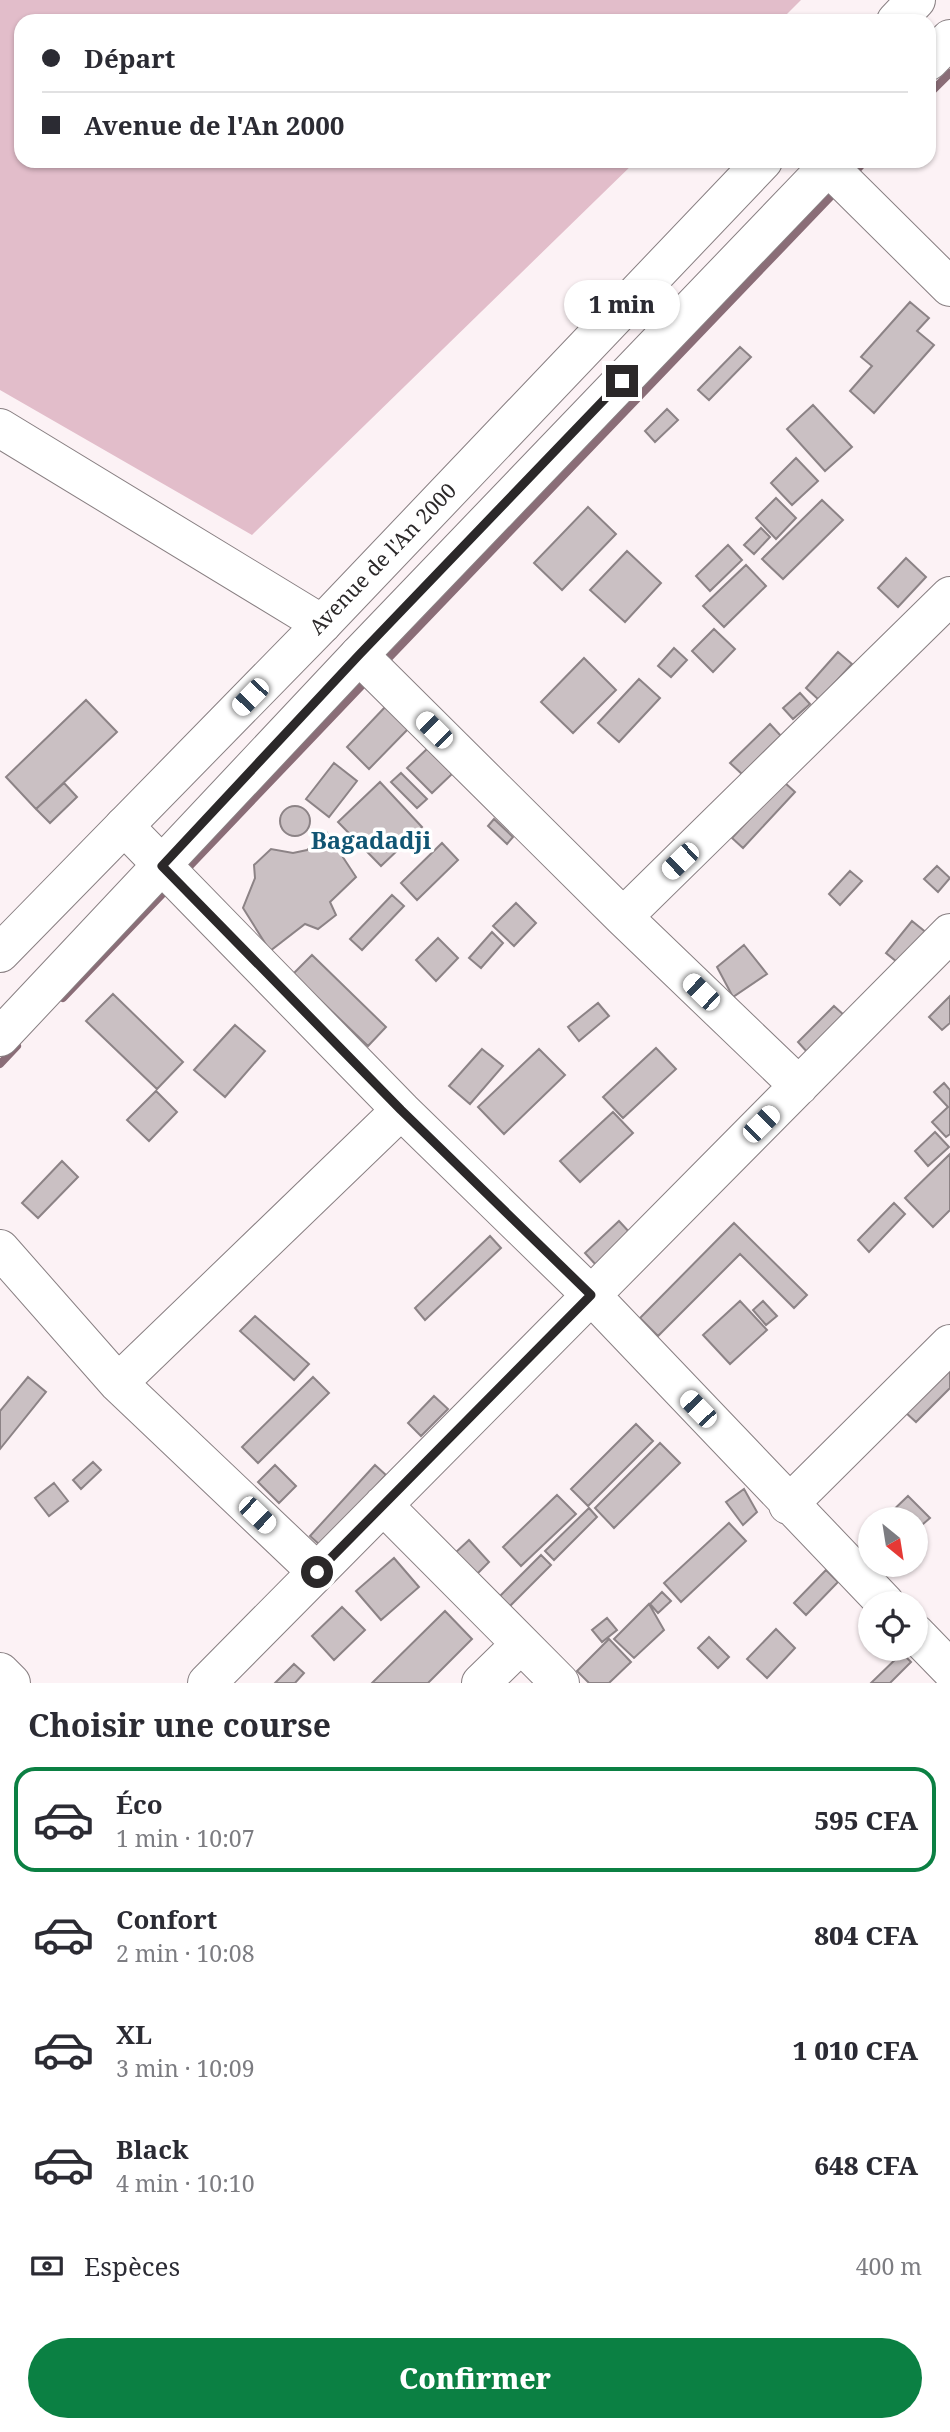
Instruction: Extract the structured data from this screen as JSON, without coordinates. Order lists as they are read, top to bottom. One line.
{"streets":{"street":["Avenue de l'An 2000"]},"districts":["Bagadadji"],"north":"bottom right","page":{"banner":["Départ","Avenue de l'An 2000"],"bubble":"1 min","heading":"Choisir une course","list":[{"name":"Éco","note":"1 min · 10:07","value":"595 CFA"},{"name":"Confort","note":"2 min · 10:08","value":"804 CFA"},{"name":"XL","note":"3 min · 10:09","value":"1 010 CFA"},{"name":"Black","note":"4 min · 10:10","value":"648 CFA"}],"pay":["Espèces","400 m"],"buttons":"Confirmer"}}
